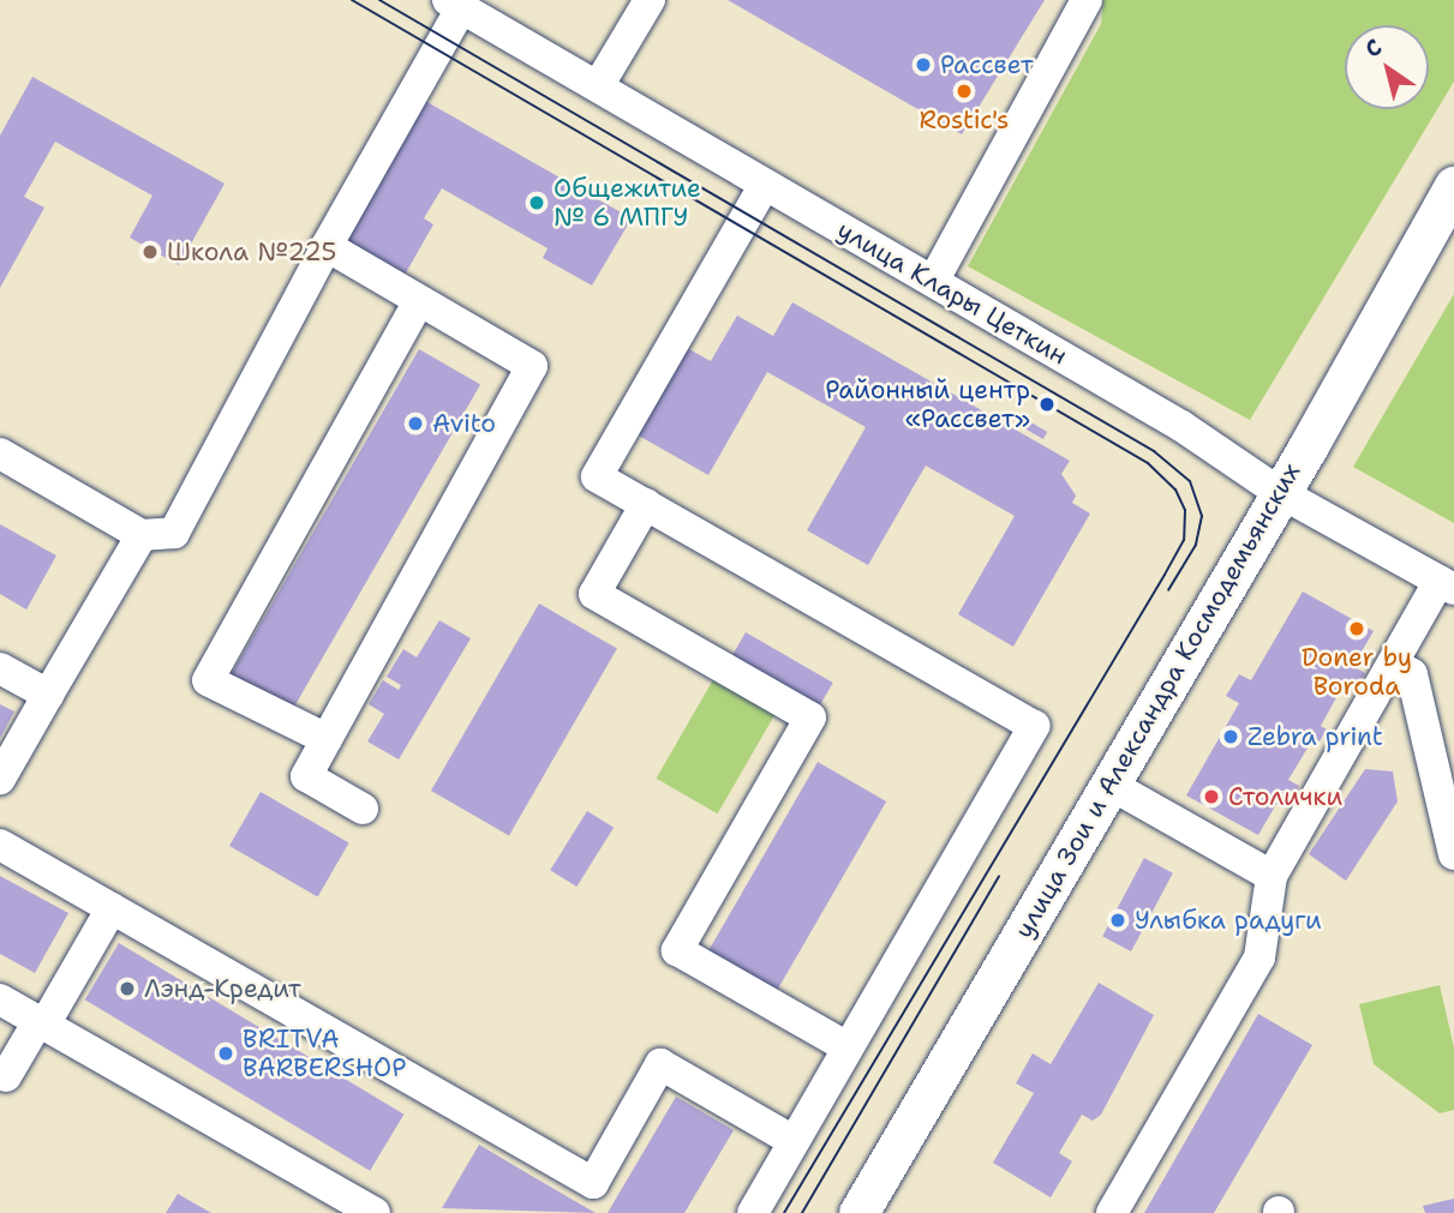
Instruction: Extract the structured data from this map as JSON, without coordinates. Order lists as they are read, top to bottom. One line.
{"streets":{"main road":["улица Зои и Александра Космодемьянских"],"street":["улица Клары Цеткин"]},"crossings":[["улица Клары Цеткин","улица Зои и Александра Космодемьянских"]],"places":["Рассвет","Rostic's","Общежитие № 6 МПГУ","Школа №225","Районный центр «Рассвет»","Avito","Doner by Boroda","Zebra print","Столички","Улыбка радуги","Лэнд-Кредит","BRITVA BARBERSHOP"],"north":"top left"}
